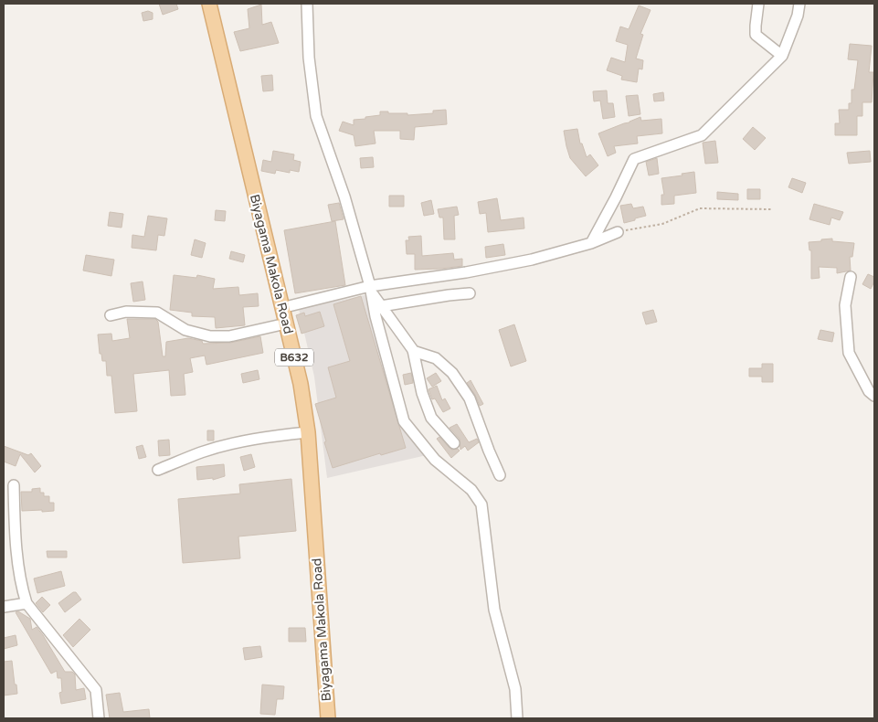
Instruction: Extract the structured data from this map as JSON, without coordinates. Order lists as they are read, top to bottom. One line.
{"streets":{"main road":["Biyagama Makola Road","B632"]}}
